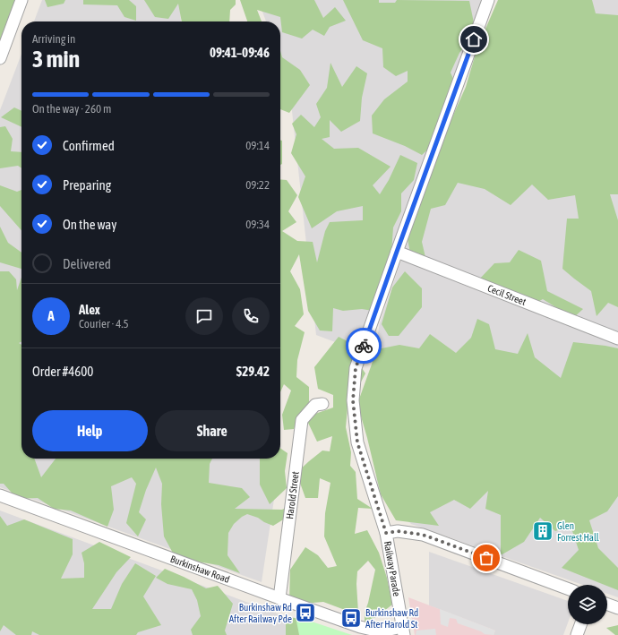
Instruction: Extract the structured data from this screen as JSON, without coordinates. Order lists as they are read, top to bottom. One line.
{"streets":{"street":["Cecil Street","Harold Street","Burkinshaw Road","Railway Parade"]},"crossings":[["Cecil Street","Railway Parade"],["Harold Street","Burkinshaw Road"],["Burkinshaw Road","Railway Parade"]],"places":{"building":["Glen Forrest Hall"],"bus stop":["Burkinshaw Rd After Railway Pde","Burkinshaw Rd After Harold St"]},"page":{"heading":["3 min","Arriving in","09:41–09:46"],"panel":["Alex","Courier · 4.5","Order #4600","$29.42"],"bar":"On the way · 260 m","list":[["Confirmed","09:14"],["Preparing","09:22"],["On the way","09:34"],"Delivered"],"round":"A","buttons":["Help","Share"]}}
